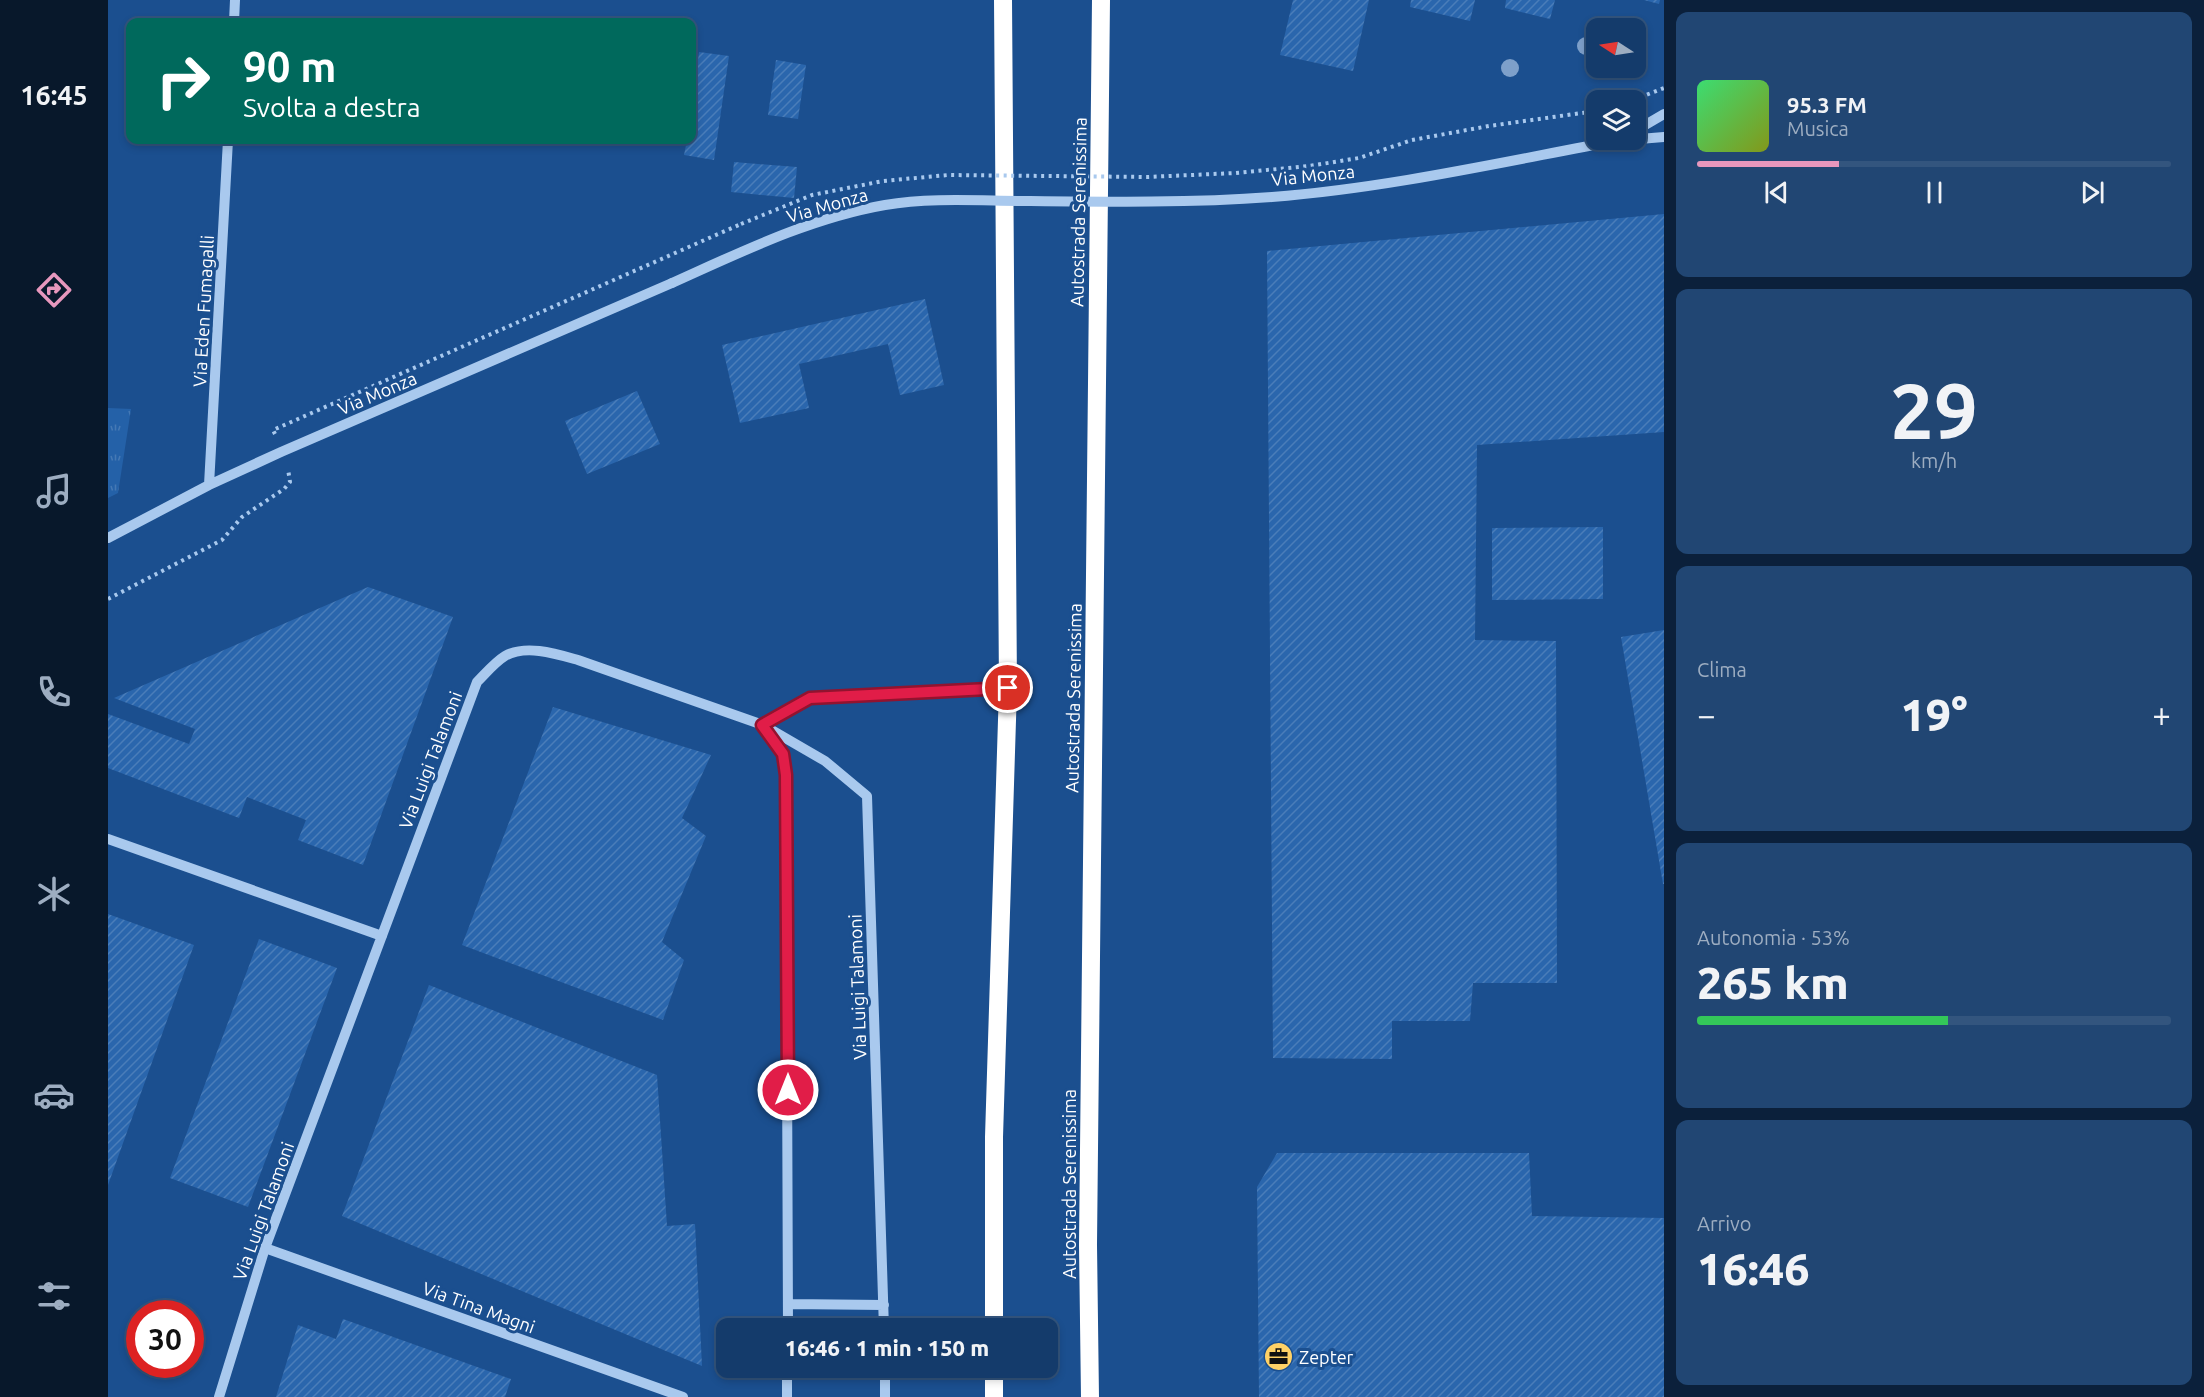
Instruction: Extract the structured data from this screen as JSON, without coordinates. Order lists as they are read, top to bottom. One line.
{"streets":{"highway":["Autostrada Serenissima"],"street":["Via Monza","Via Eden Fumagalli","Via Luigi Talamoni","Via Tina Magni"]},"crossings":[["Via Monza","Via Eden Fumagalli"],["Via Luigi Talamoni","Via Tina Magni"]],"places":{"office":["Zepter"]},"north":"left","page":{"tabs":"16:45","turn":["90 m","Svolta a destra"],"song":["95.3 FM","Musica"],"tile":[["29","km/h"],"Clima",["Autonomia · 53%","265 km"],["Arrivo","16:46"]],"heat":["−","19°","+"],"limit":"30","trip":"16:46 · 1 min · 150 m"}}
